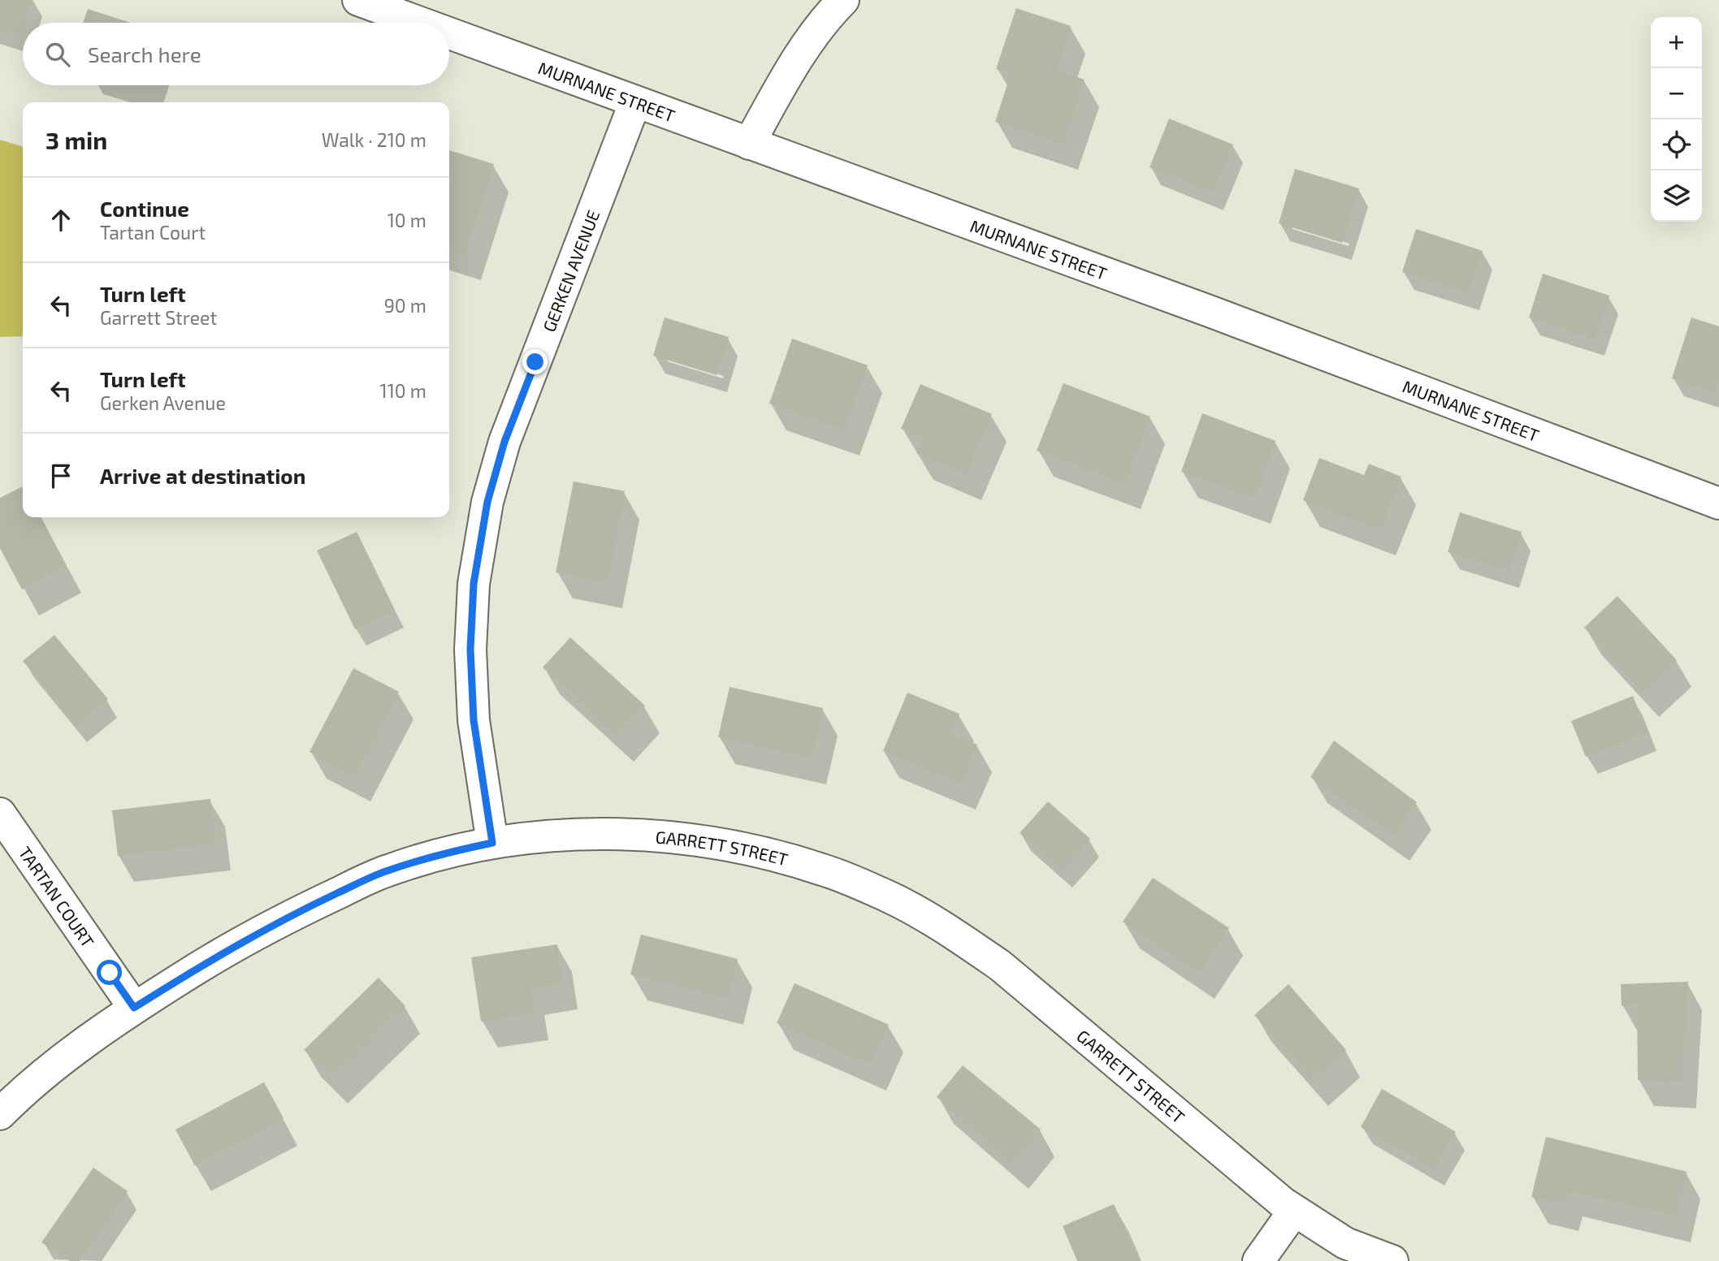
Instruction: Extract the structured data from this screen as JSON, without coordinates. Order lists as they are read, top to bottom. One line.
{"streets":{"street":["MURNANE STREET","GERKEN AVENUE","GARRETT STREET","TARTAN COURT"]},"crossings":[["MURNANE STREET","GERKEN AVENUE"],["GERKEN AVENUE","GARRETT STREET"],["GARRETT STREET","TARTAN COURT"]],"page":{"map_buttons":["+","−"],"search":"Search here","heading":["3 min","Walk · 210 m"],"list":[["Continue","Tartan Court","10 m"],["Turn left","Garrett Street","90 m"],["Turn left","Gerken Avenue","110 m"],"Arrive at destination"]}}
